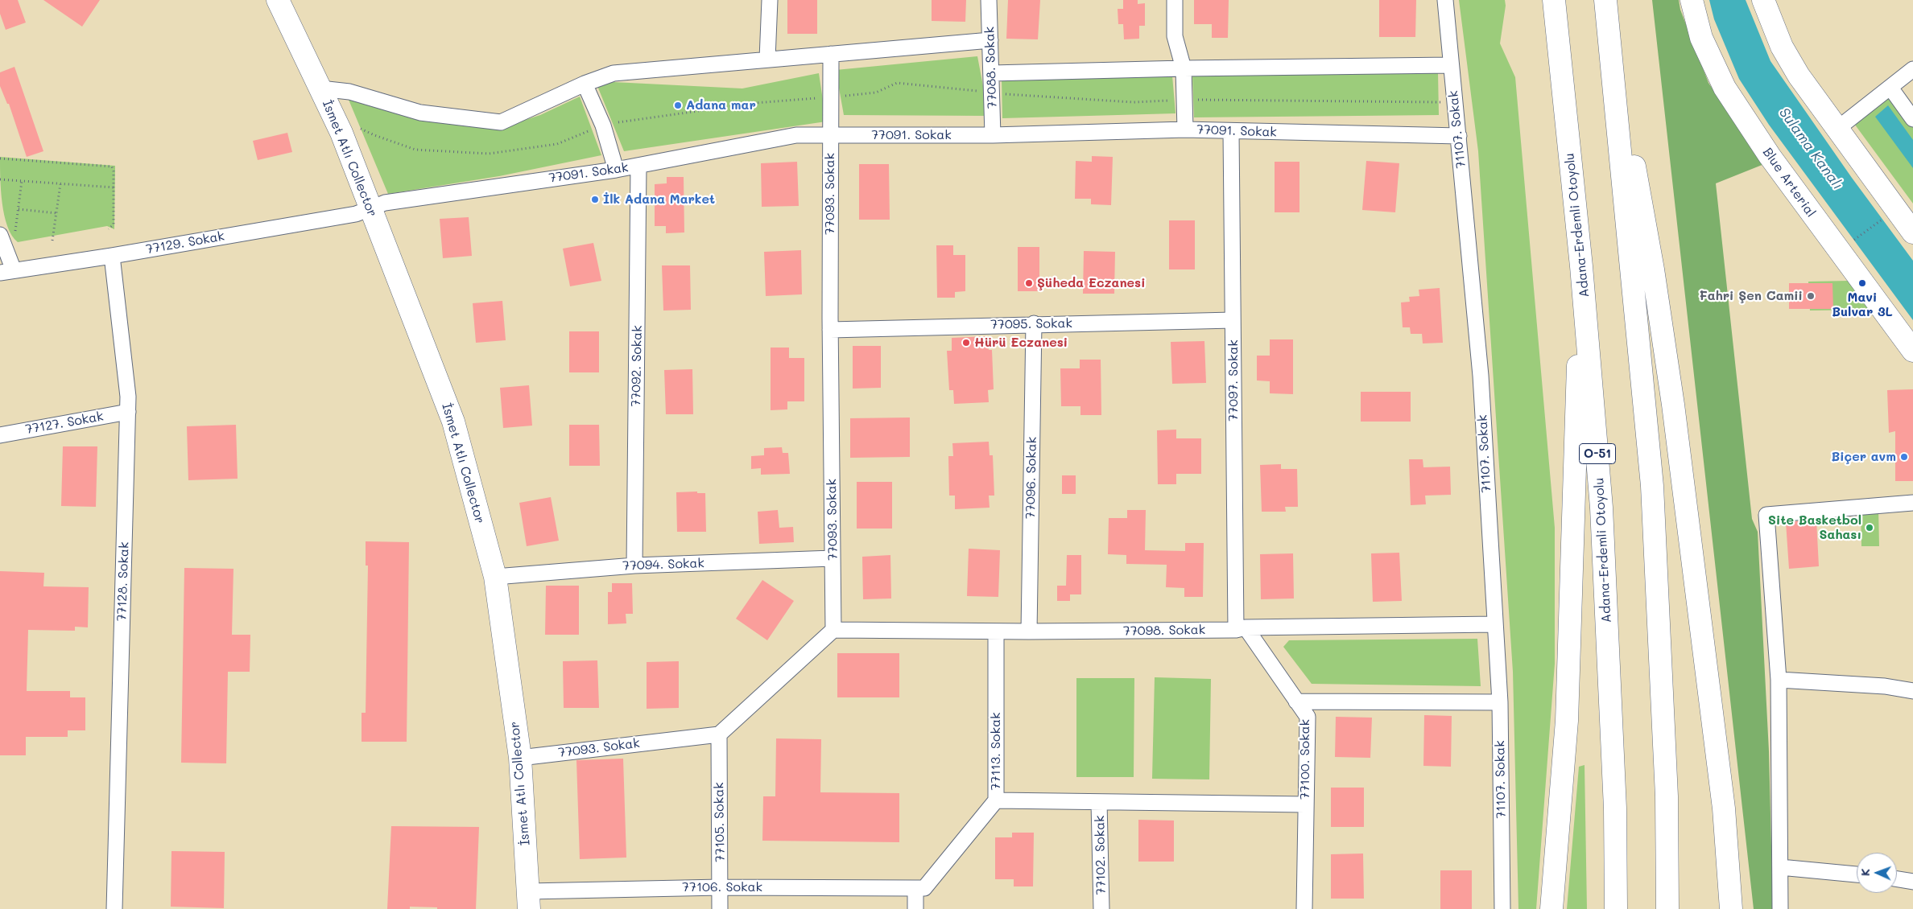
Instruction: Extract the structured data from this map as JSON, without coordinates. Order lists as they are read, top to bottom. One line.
{"streets":{"main road":["İsmet Atlı Collector","Blue Arterial","Adana-Erdemli Otoyolu","O-51"],"street":["77088. Sokak","71107. Sokak","77091. Sokak","77093. Sokak","77129. Sokak","77095. Sokak","77092. Sokak","77097. Sokak","77127. Sokak","77096. Sokak","77094. Sokak","77128. Sokak","77098. Sokak","77113. Sokak","77100. Sokak","77105. Sokak","77102. Sokak","77106. Sokak"]},"crossings":[["77088. Sokak","77091. Sokak"],["71107. Sokak","77091. Sokak"],["71107. Sokak","77098. Sokak"],["77091. Sokak","İsmet Atlı Collector"],["77091. Sokak","77093. Sokak"],["77091. Sokak","77129. Sokak"],["77091. Sokak","77092. Sokak"],["77091. Sokak","77097. Sokak"],["İsmet Atlı Collector","77093. Sokak"],["İsmet Atlı Collector","77129. Sokak"],["İsmet Atlı Collector","77094. Sokak"],["İsmet Atlı Collector","77106. Sokak"],["77093. Sokak","77095. Sokak"],["77093. Sokak","77094. Sokak"],["77093. Sokak","77098. Sokak"],["77093. Sokak","77105. Sokak"],["77129. Sokak","77128. Sokak"],["77095. Sokak","77097. Sokak"],["77095. Sokak","77096. Sokak"],["77092. Sokak","77094. Sokak"],["77097. Sokak","77098. Sokak"],["77097. Sokak","77100. Sokak"],["77127. Sokak","77128. Sokak"],["77096. Sokak","77098. Sokak"],["77098. Sokak","77113. Sokak"],["77098. Sokak","77100. Sokak"],["77113. Sokak","77106. Sokak"],["77105. Sokak","77106. Sokak"]],"water":["Sulama Kanalı"],"places":["Adana mar","İlk Adana Market","Şüheda Eczanesi","Mavi Bulvar 3L","Fahri Şen Camii","Hürü Eczanesi","Biçer avm","Site Basketbol Sahası"],"north":"left"}
